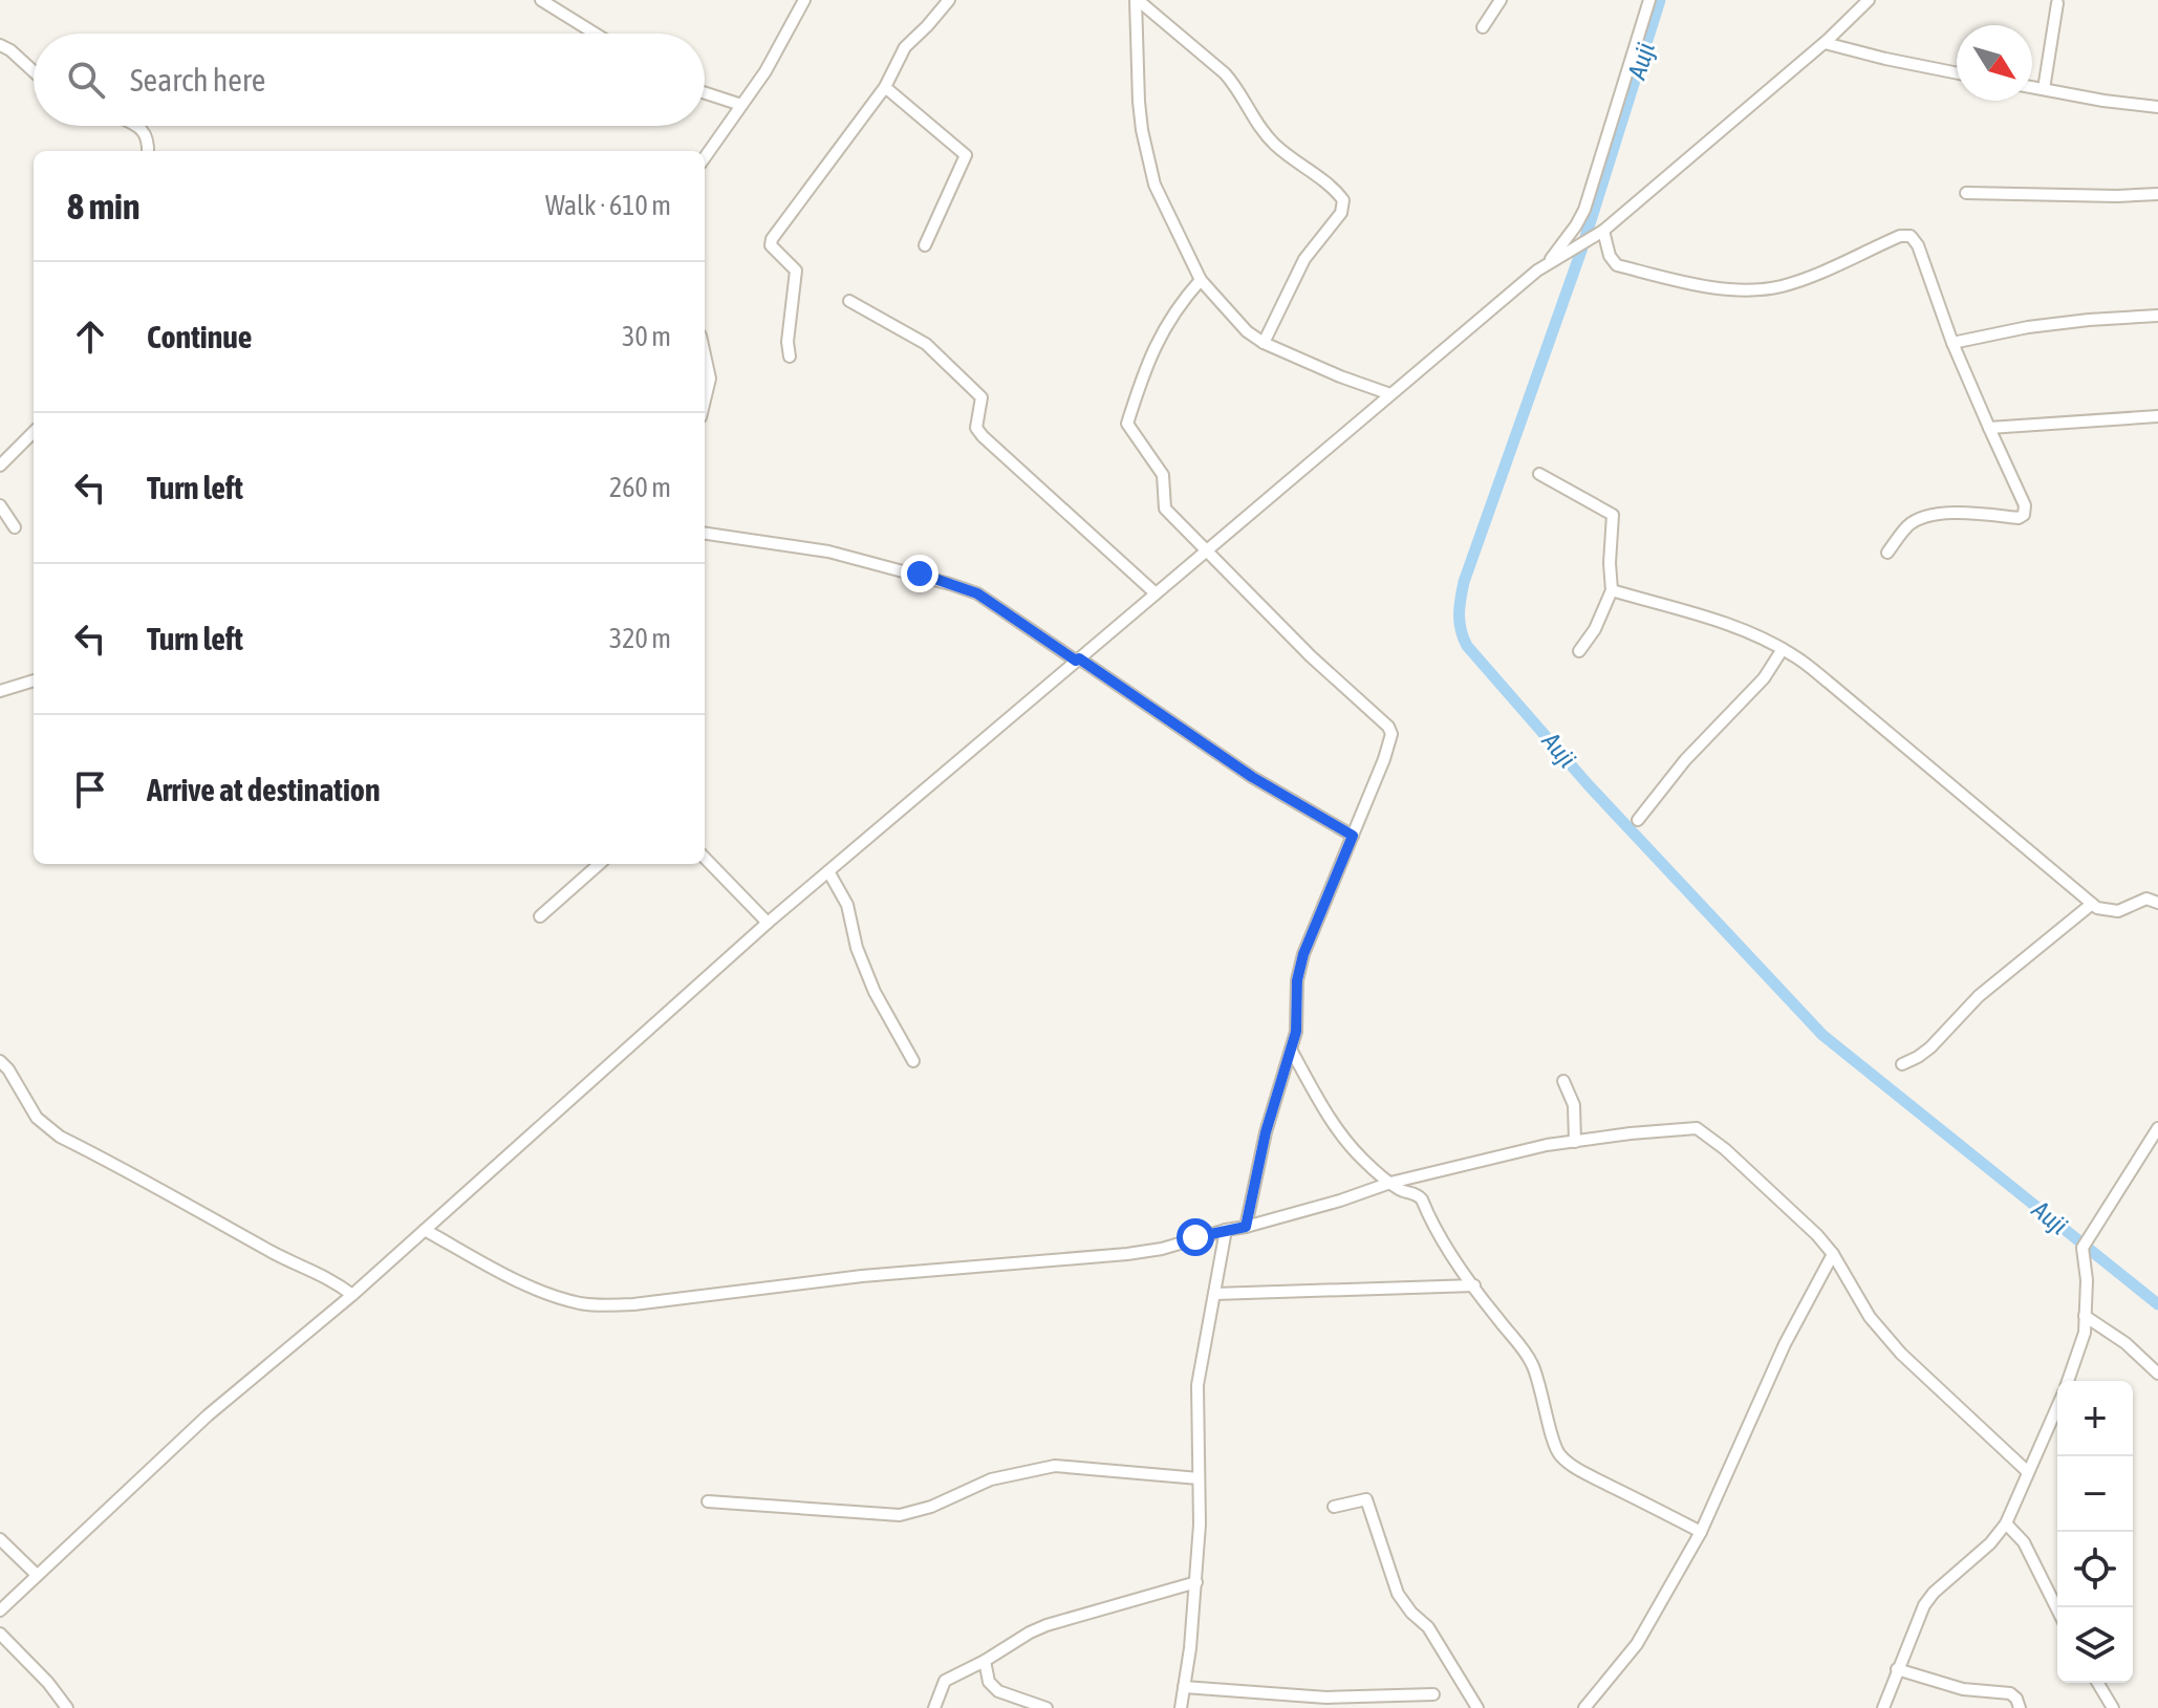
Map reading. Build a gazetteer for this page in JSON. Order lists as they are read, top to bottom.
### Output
{
  "water": ["Auji"],
  "north": "bottom right",
  "page": {
    "search": "Search here",
    "heading": ["8 min", "Walk · 610 m"],
    "list": [
      ["Continue", "30 m"],
      ["Turn left", "260 m"],
      ["Turn left", "320 m"],
      "Arrive at destination"
    ],
    "map_buttons": ["+", "−"]
  }
}
